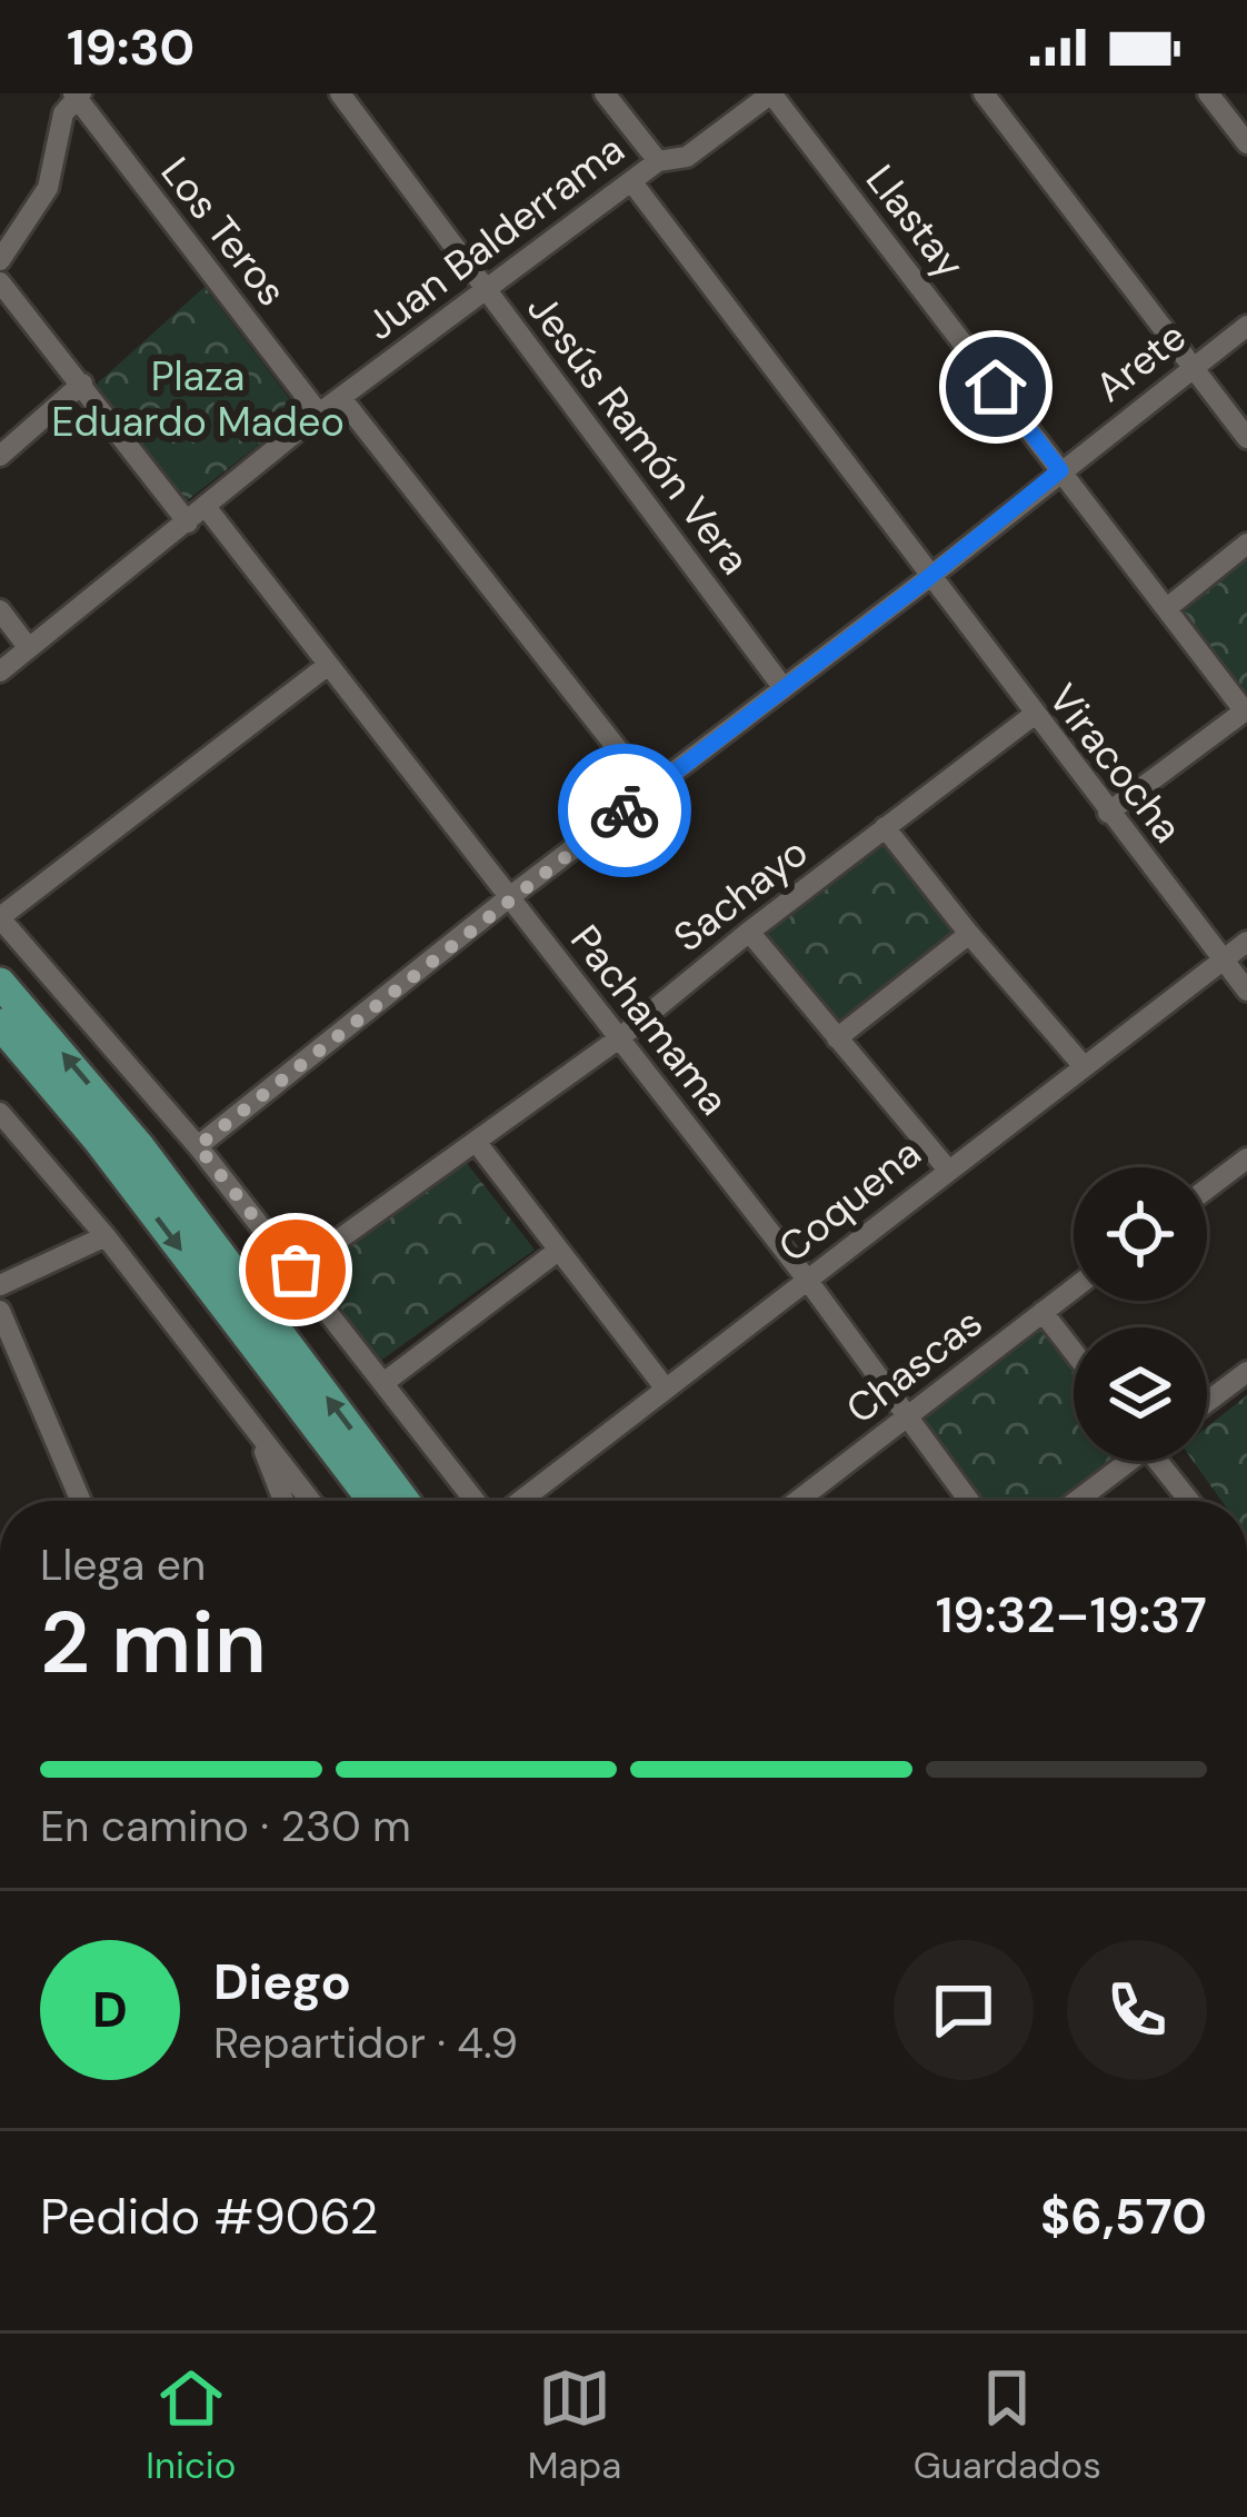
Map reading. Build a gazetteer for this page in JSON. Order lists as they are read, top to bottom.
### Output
{
  "streets": {
    "street": [
      "Llastay",
      "Los Teros",
      "Juan Balderrama",
      "Arete",
      "Jesús Ramón Vera",
      "Viracocha",
      "Sachayo",
      "Pachamama",
      "Coquena",
      "Chascas"
    ]
  },
  "crossings": [
    ["Llastay", "Juan Balderrama"],
    ["Llastay", "Arete"],
    ["Los Teros", "Juan Balderrama"],
    ["Juan Balderrama", "Jesús Ramón Vera"],
    ["Juan Balderrama", "Viracocha"],
    ["Juan Balderrama", "Pachamama"],
    ["Arete", "Jesús Ramón Vera"],
    ["Arete", "Viracocha"],
    ["Arete", "Pachamama"],
    ["Viracocha", "Sachayo"],
    ["Viracocha", "Coquena"],
    ["Sachayo", "Pachamama"],
    ["Pachamama", "Coquena"],
    ["Pachamama", "Chascas"]
  ],
  "parks": ["Plaza Eduardo Madeo"],
  "page": {
    "status": "19:30",
    "heading": ["2 min", "Llega en", "19:32–19:37"],
    "panel": [
      "Diego",
      "Repartidor · 4.9",
      "Pedido #9062",
      "$6,570"
    ],
    "bar": "En camino · 230 m",
    "round": "D",
    "tabs": ["Inicio", "Mapa", "Guardados"]
  }
}
